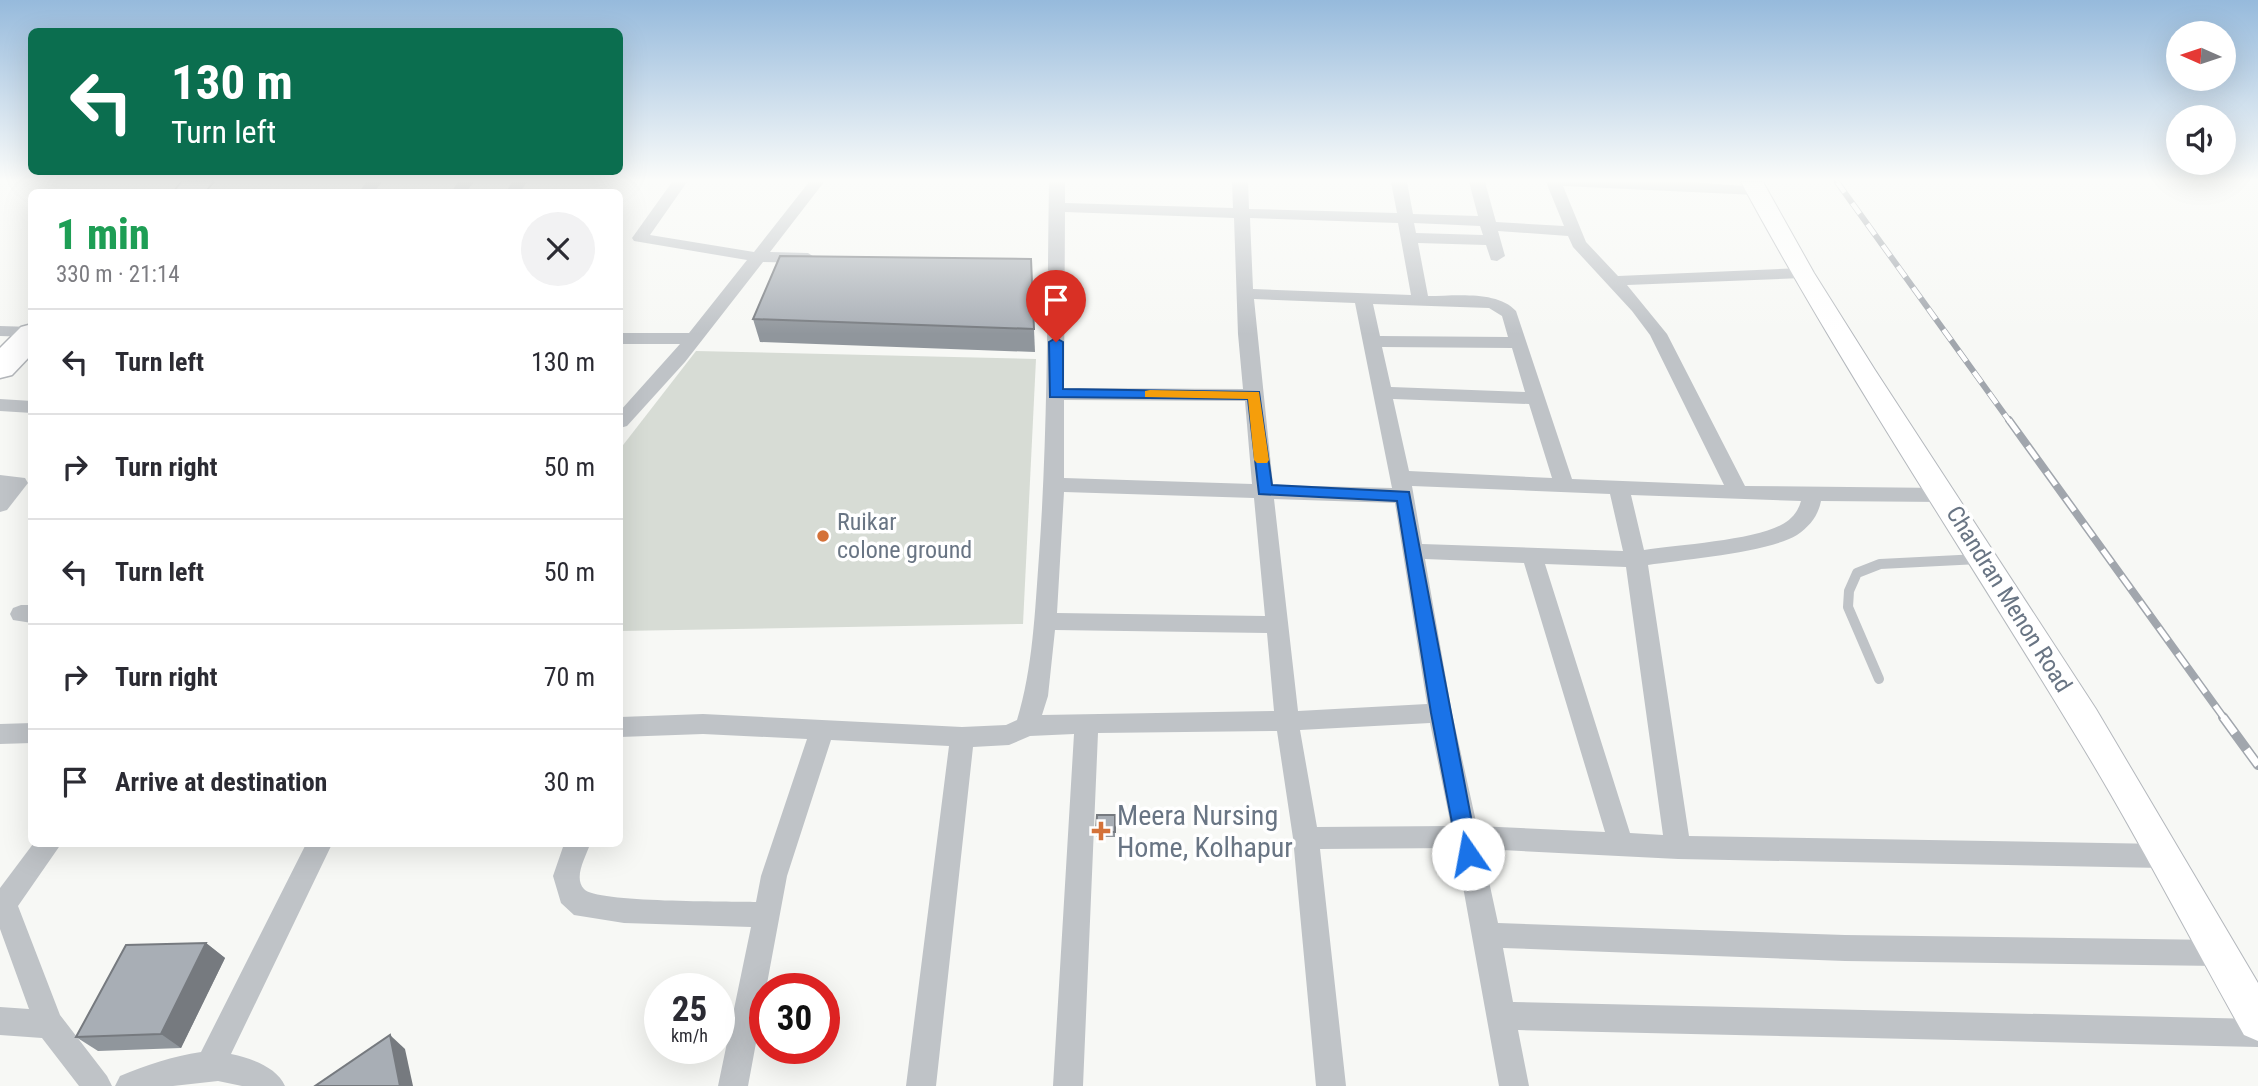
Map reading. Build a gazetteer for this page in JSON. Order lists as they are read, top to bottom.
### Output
{
  "streets": {
    "street": ["Chandran Menon Road"]
  },
  "places": {
    "other": ["Ruikar colone ground"],
    "health": ["Meera Nursing Home, Kolhapur"]
  },
  "north": "left",
  "page": {
    "turn": ["130 m", "Turn left"],
    "heading": ["1 min", "330 m · 21:14"],
    "list": [
      {
        "name": "Turn left",
        "value": "130 m"
      },
      {
        "name": "Turn right",
        "value": "50 m"
      },
      {
        "name": "Turn left",
        "value": "50 m"
      },
      {
        "name": "Turn right",
        "value": "70 m"
      },
      {
        "name": "Arrive at destination",
        "value": "30 m"
      }
    ],
    "speed": "25 km/h",
    "limit": "30"
  }
}
